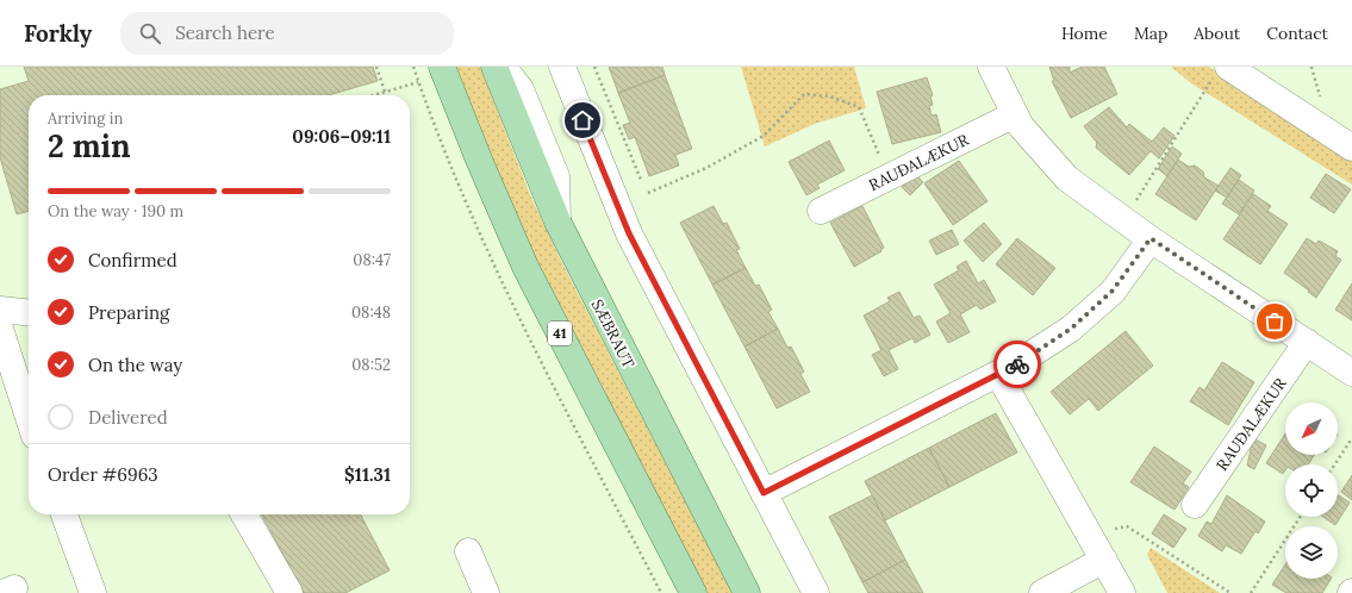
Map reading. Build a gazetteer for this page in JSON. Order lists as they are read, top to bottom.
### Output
{
  "streets": {
    "main road": ["41", "SÆBRAUT"],
    "street": ["RAUÐALÆKUR"]
  },
  "north": "bottom left",
  "page": {
    "header": "Forkly",
    "search": "Search here",
    "nav": [
      "Home",
      "Map",
      "About",
      "Contact"
    ],
    "heading": ["2 min", "Arriving in", "09:06–09:11"],
    "panel": ["Order #6963", "$11.31"],
    "bar": "On the way · 190 m",
    "list": [
      ["Confirmed", "08:47"],
      ["Preparing", "08:48"],
      ["On the way", "08:52"],
      "Delivered"
    ]
  }
}
